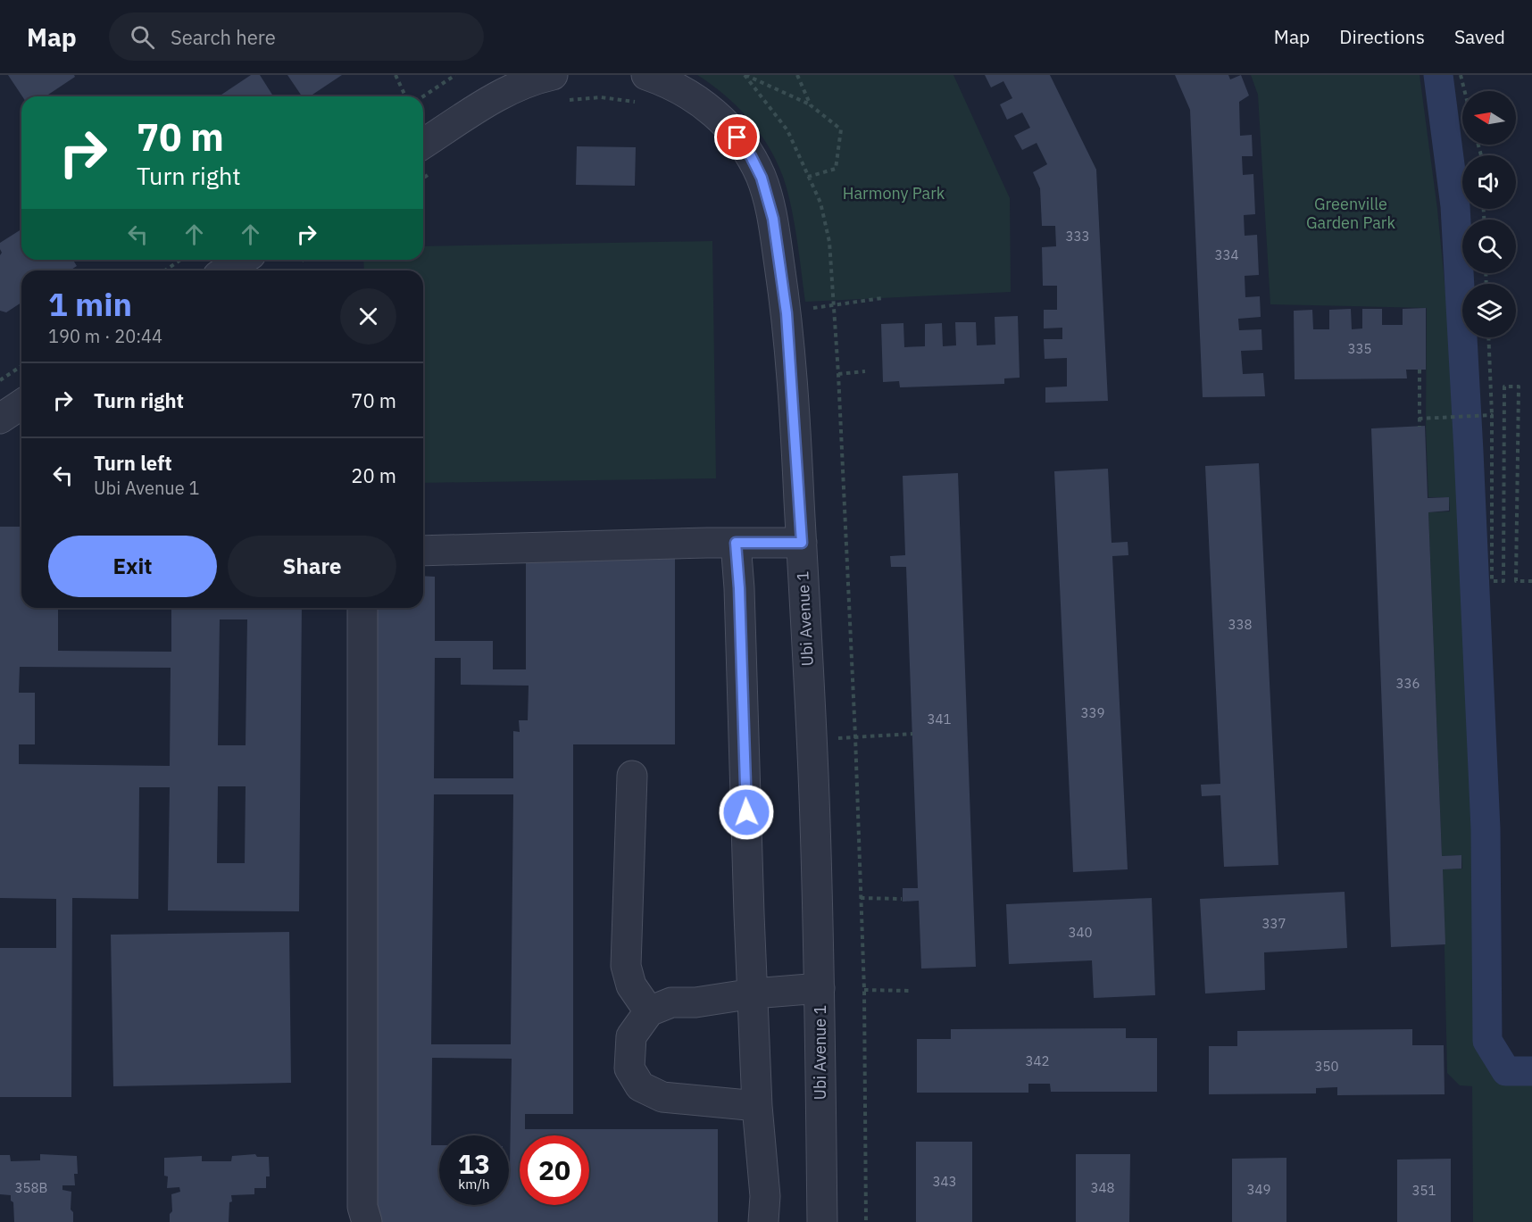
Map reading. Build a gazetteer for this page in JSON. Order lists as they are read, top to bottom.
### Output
{
  "streets": {
    "street": ["Ubi Avenue 1"]
  },
  "parks": ["Harmony Park", "Greenville Garden Park"],
  "house_numbers": [
    "333",
    "334",
    "335",
    "338",
    "336",
    "339",
    "341",
    "337",
    "340",
    "342",
    "350",
    "343",
    "358B",
    "348",
    "349",
    "351"
  ],
  "north": "left",
  "page": {
    "header": "Map",
    "search": "Search here",
    "nav": ["Map", "Directions", "Saved"],
    "turn": ["70 m", "Turn right"],
    "heading": ["1 min", "190 m · 20:44"],
    "list": [
      {
        "name": "Turn right",
        "value": "70 m"
      },
      {
        "name": "Turn left",
        "note": "Ubi Avenue 1",
        "value": "20 m"
      }
    ],
    "buttons": ["Exit", "Share"],
    "speed": "13 km/h",
    "limit": "20"
  }
}
